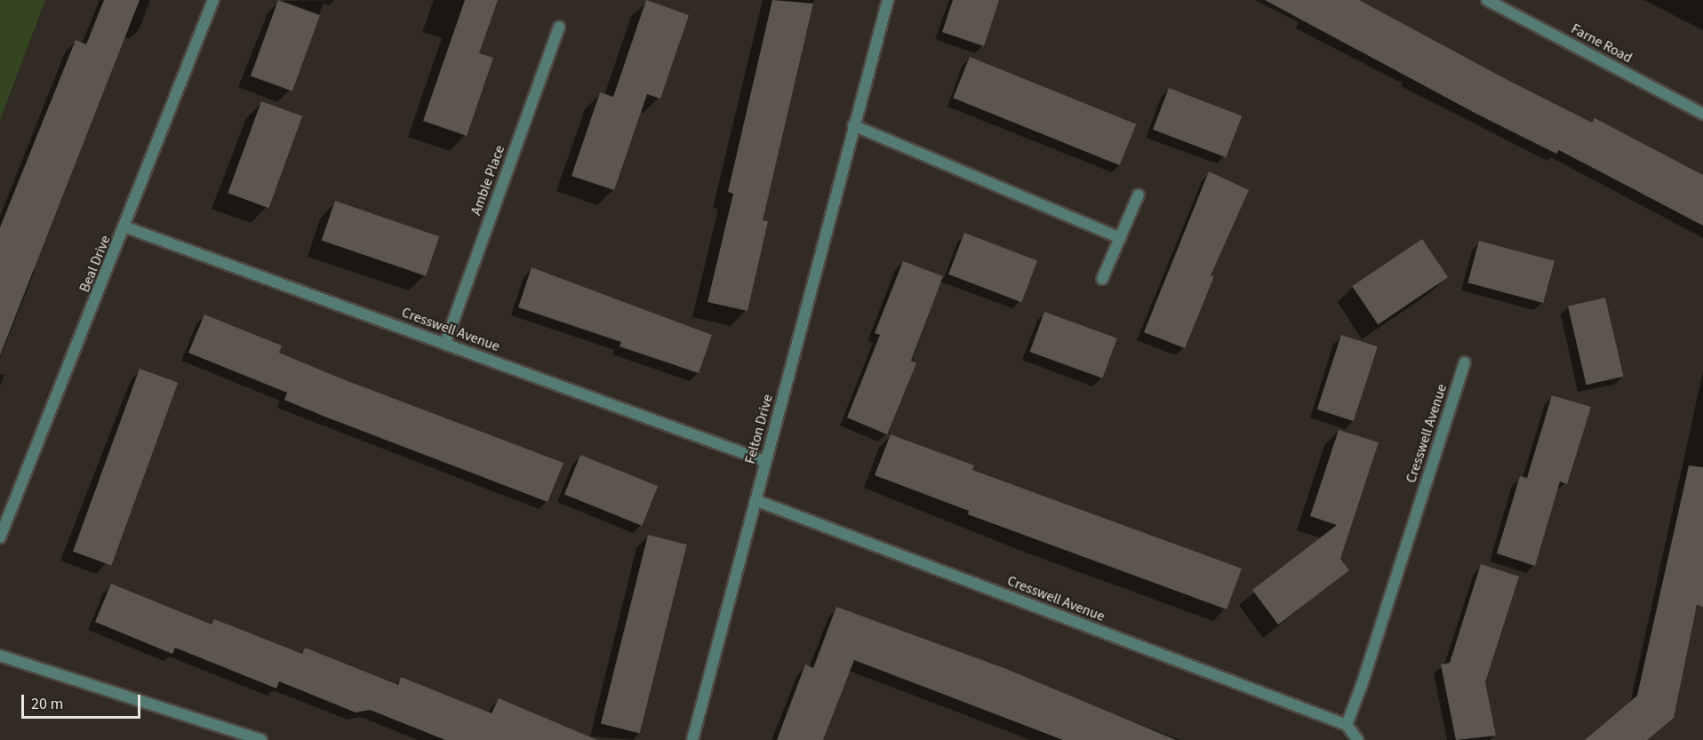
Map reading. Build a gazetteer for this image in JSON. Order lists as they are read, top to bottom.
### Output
{
  "streets": {
    "street": [
      "Farne Road",
      "Amble Place",
      "Beal Drive",
      "Cresswell Avenue",
      "Felton Drive"
    ]
  },
  "crossings": [
    ["Amble Place", "Cresswell Avenue"],
    ["Beal Drive", "Cresswell Avenue"],
    ["Cresswell Avenue", "Felton Drive"]
  ],
  "scale_bar": "20 m"
}
